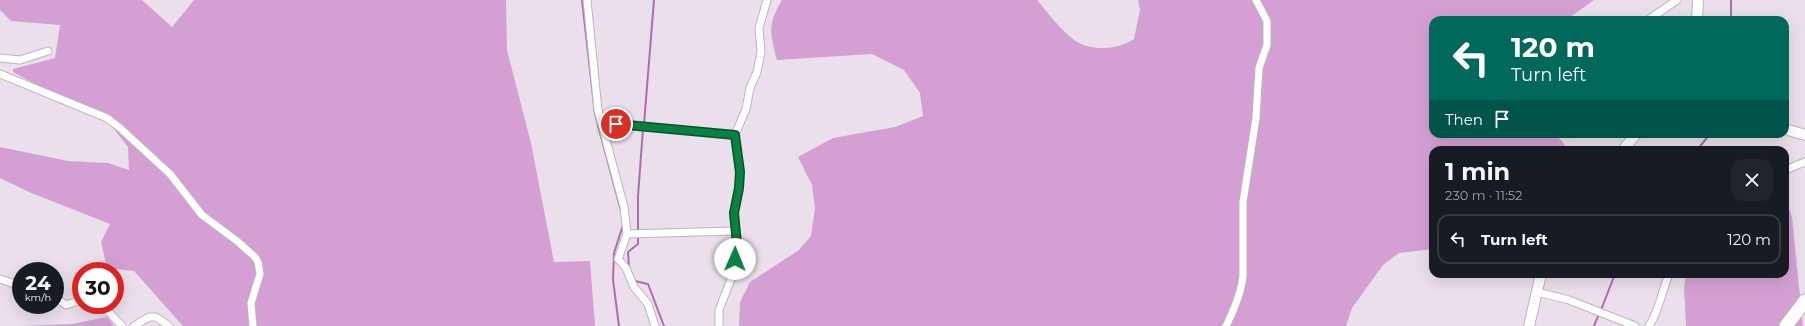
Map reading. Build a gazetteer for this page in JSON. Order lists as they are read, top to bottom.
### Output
{
  "page": {
    "turn": ["120 m", "Turn left"],
    "then": "Then",
    "heading": ["1 min", "230 m · 11:52"],
    "list": [
      {
        "name": "Turn left",
        "value": "120 m"
      }
    ],
    "speed": "24 km/h",
    "limit": "30"
  }
}
